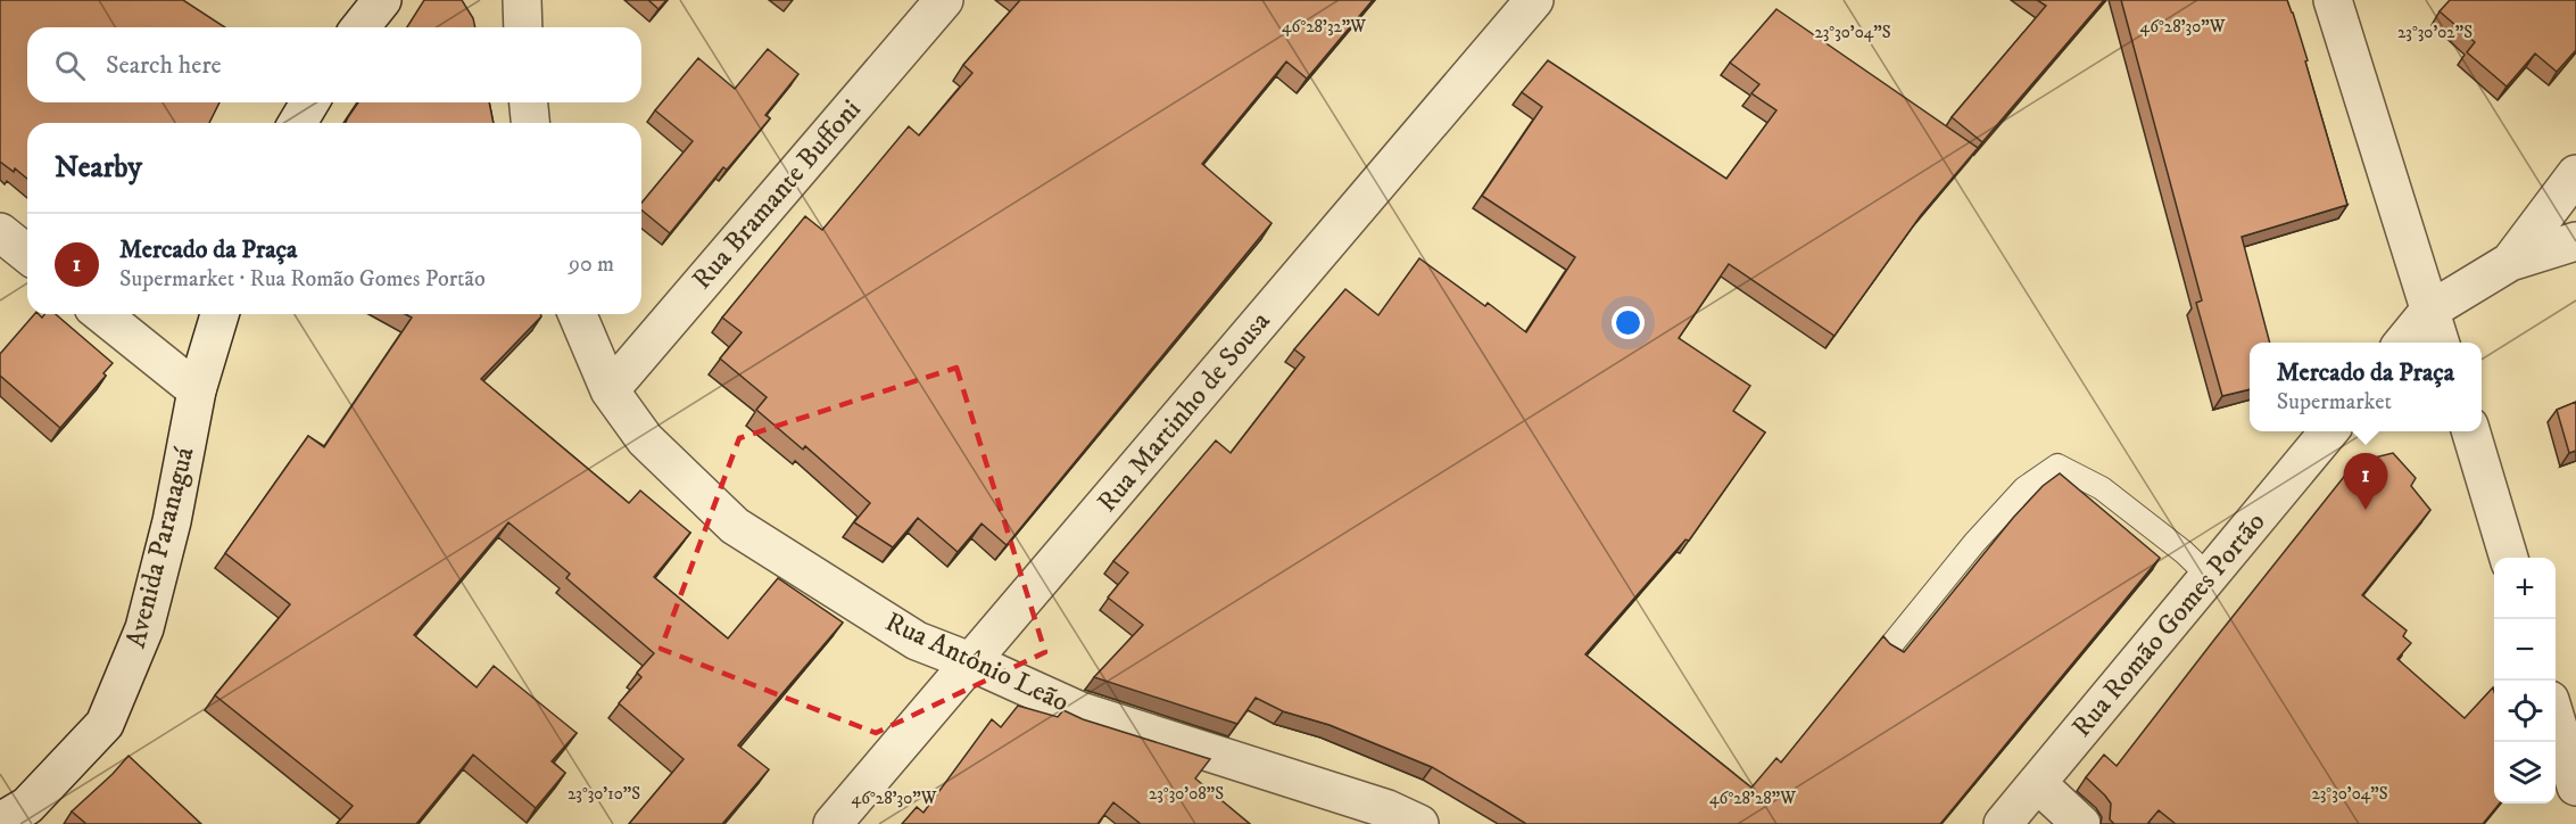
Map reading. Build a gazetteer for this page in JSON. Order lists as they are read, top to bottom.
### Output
{
  "streets": {
    "street": [
      "Rua Bramante Buffoni",
      "Rua Martinho de Sousa",
      "Avenida Paranaguá",
      "Rua Romão Gomes Portão",
      "Rua Antônio Leão"
    ]
  },
  "crossings": [
    ["Rua Bramante Buffoni", "Rua Antônio Leão"],
    ["Rua Martinho de Sousa", "Rua Antônio Leão"]
  ],
  "page": {
    "search": "Search here",
    "heading": "Nearby",
    "list": [
      {
        "mark": "1",
        "name": "Mercado da Praça",
        "note": "Supermarket · Rua Romão Gomes Portão",
        "value": "90 m"
      }
    ],
    "popup": ["Mercado da Praça", "Supermarket"],
    "pins": "1",
    "map_buttons": ["+", "−"]
  },
  "coordinates": [
    "46°28'32\"W",
    "46°28'30\"W",
    "23°30'02\"S",
    "23°30'04\"S",
    "23°30'10\"S",
    "23°30'08\"S",
    "46°28'28\"W"
  ]
}
